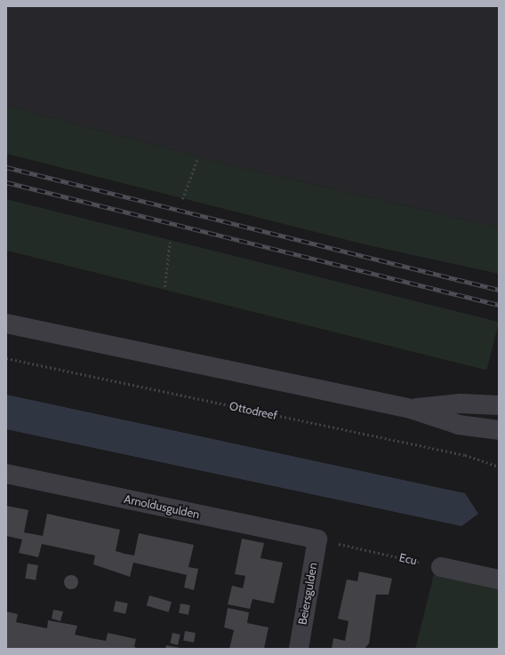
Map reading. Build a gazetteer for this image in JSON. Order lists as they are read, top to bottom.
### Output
{
  "streets": {
    "street": ["Arnoldusgulden", "Beiersgulden"],
    "path": ["Ottodreef", "Ecu"]
  },
  "crossings": [
    ["Arnoldusgulden", "Ecu"],
    ["Arnoldusgulden", "Beiersgulden"],
    ["Ecu", "Beiersgulden"]
  ]
}
